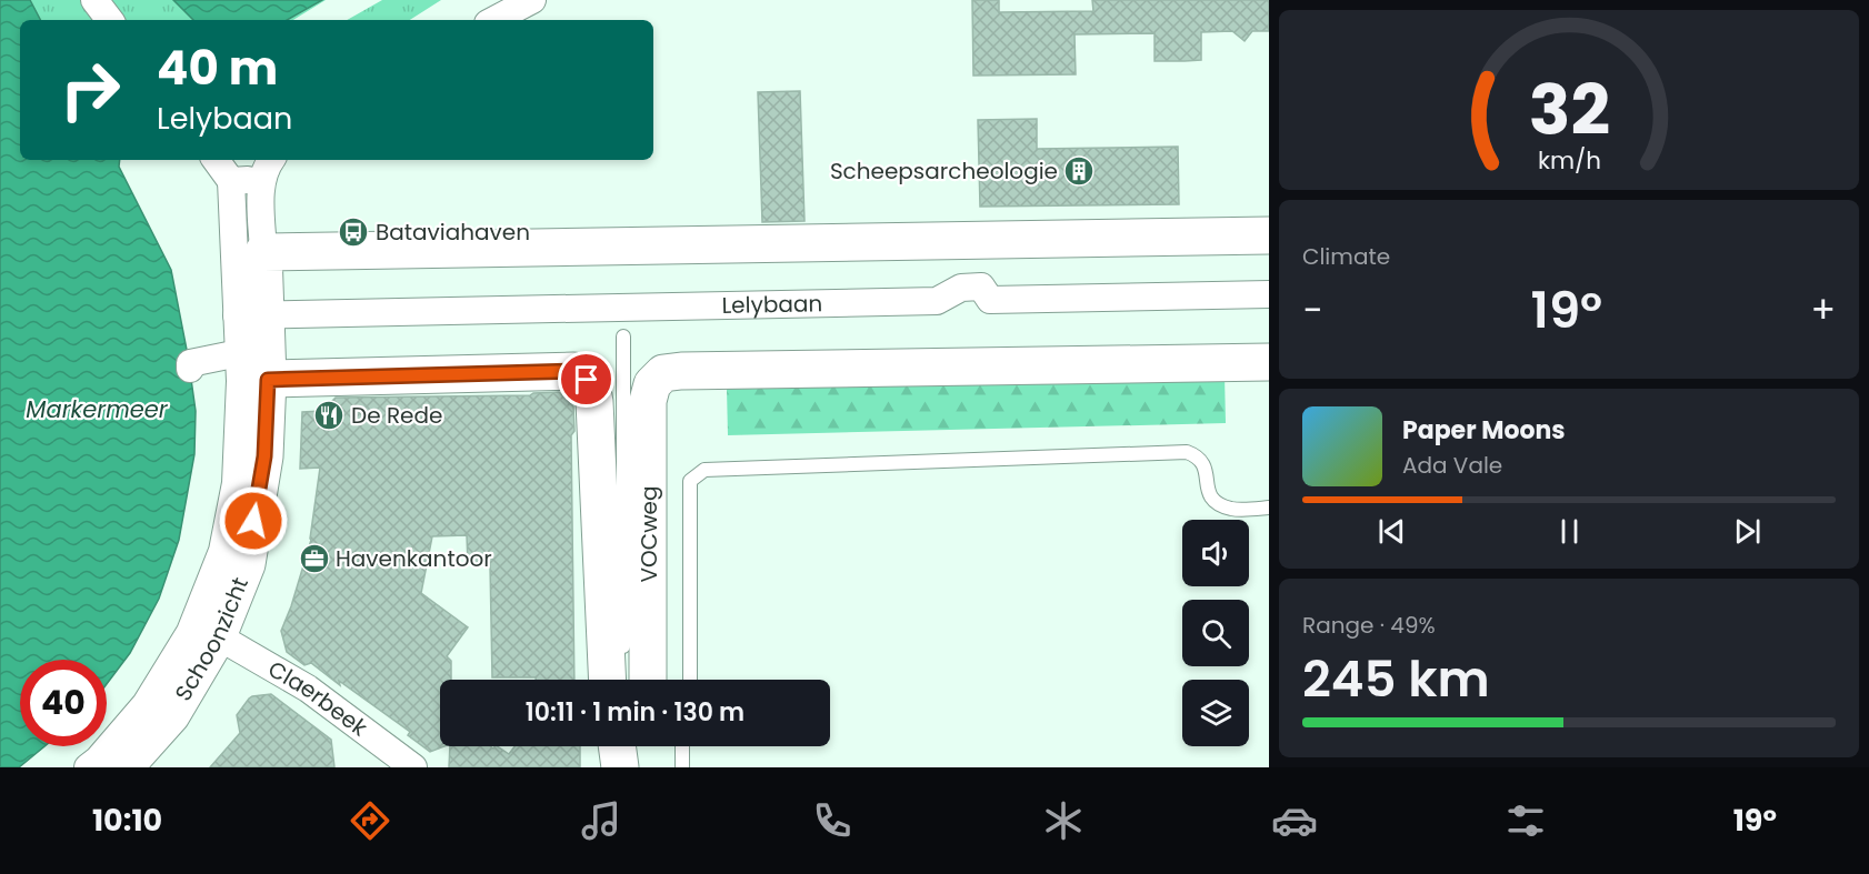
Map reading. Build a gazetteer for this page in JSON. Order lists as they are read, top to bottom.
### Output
{
  "streets": {
    "street": [
      "Lelybaan",
      "VOCweg",
      "Schoonzicht",
      "Claerbeek"
    ]
  },
  "crossings": [
    ["Lelybaan", "Schoonzicht"],
    ["VOCweg", "Schoonzicht"],
    ["Schoonzicht", "Claerbeek"]
  ],
  "water": ["Markermeer"],
  "places": {
    "building": ["Scheepsarcheologie"],
    "bus stop": ["Bataviahaven"],
    "restaurant": ["De Rede"],
    "office": ["Havenkantoor"]
  },
  "page": {
    "turn": ["40 m", "Lelybaan"],
    "tile": [
      "Climate",
      ["Range · 49%", "245 km"]
    ],
    "heat": ["−", "19°", "+"],
    "song": ["Paper Moons", "Ada Vale"],
    "limit": "40",
    "trip": "10:11 · 1 min · 130 m",
    "tabs": ["10:10", "19°"],
    "gauge": ["32", "km/h"]
  }
}
